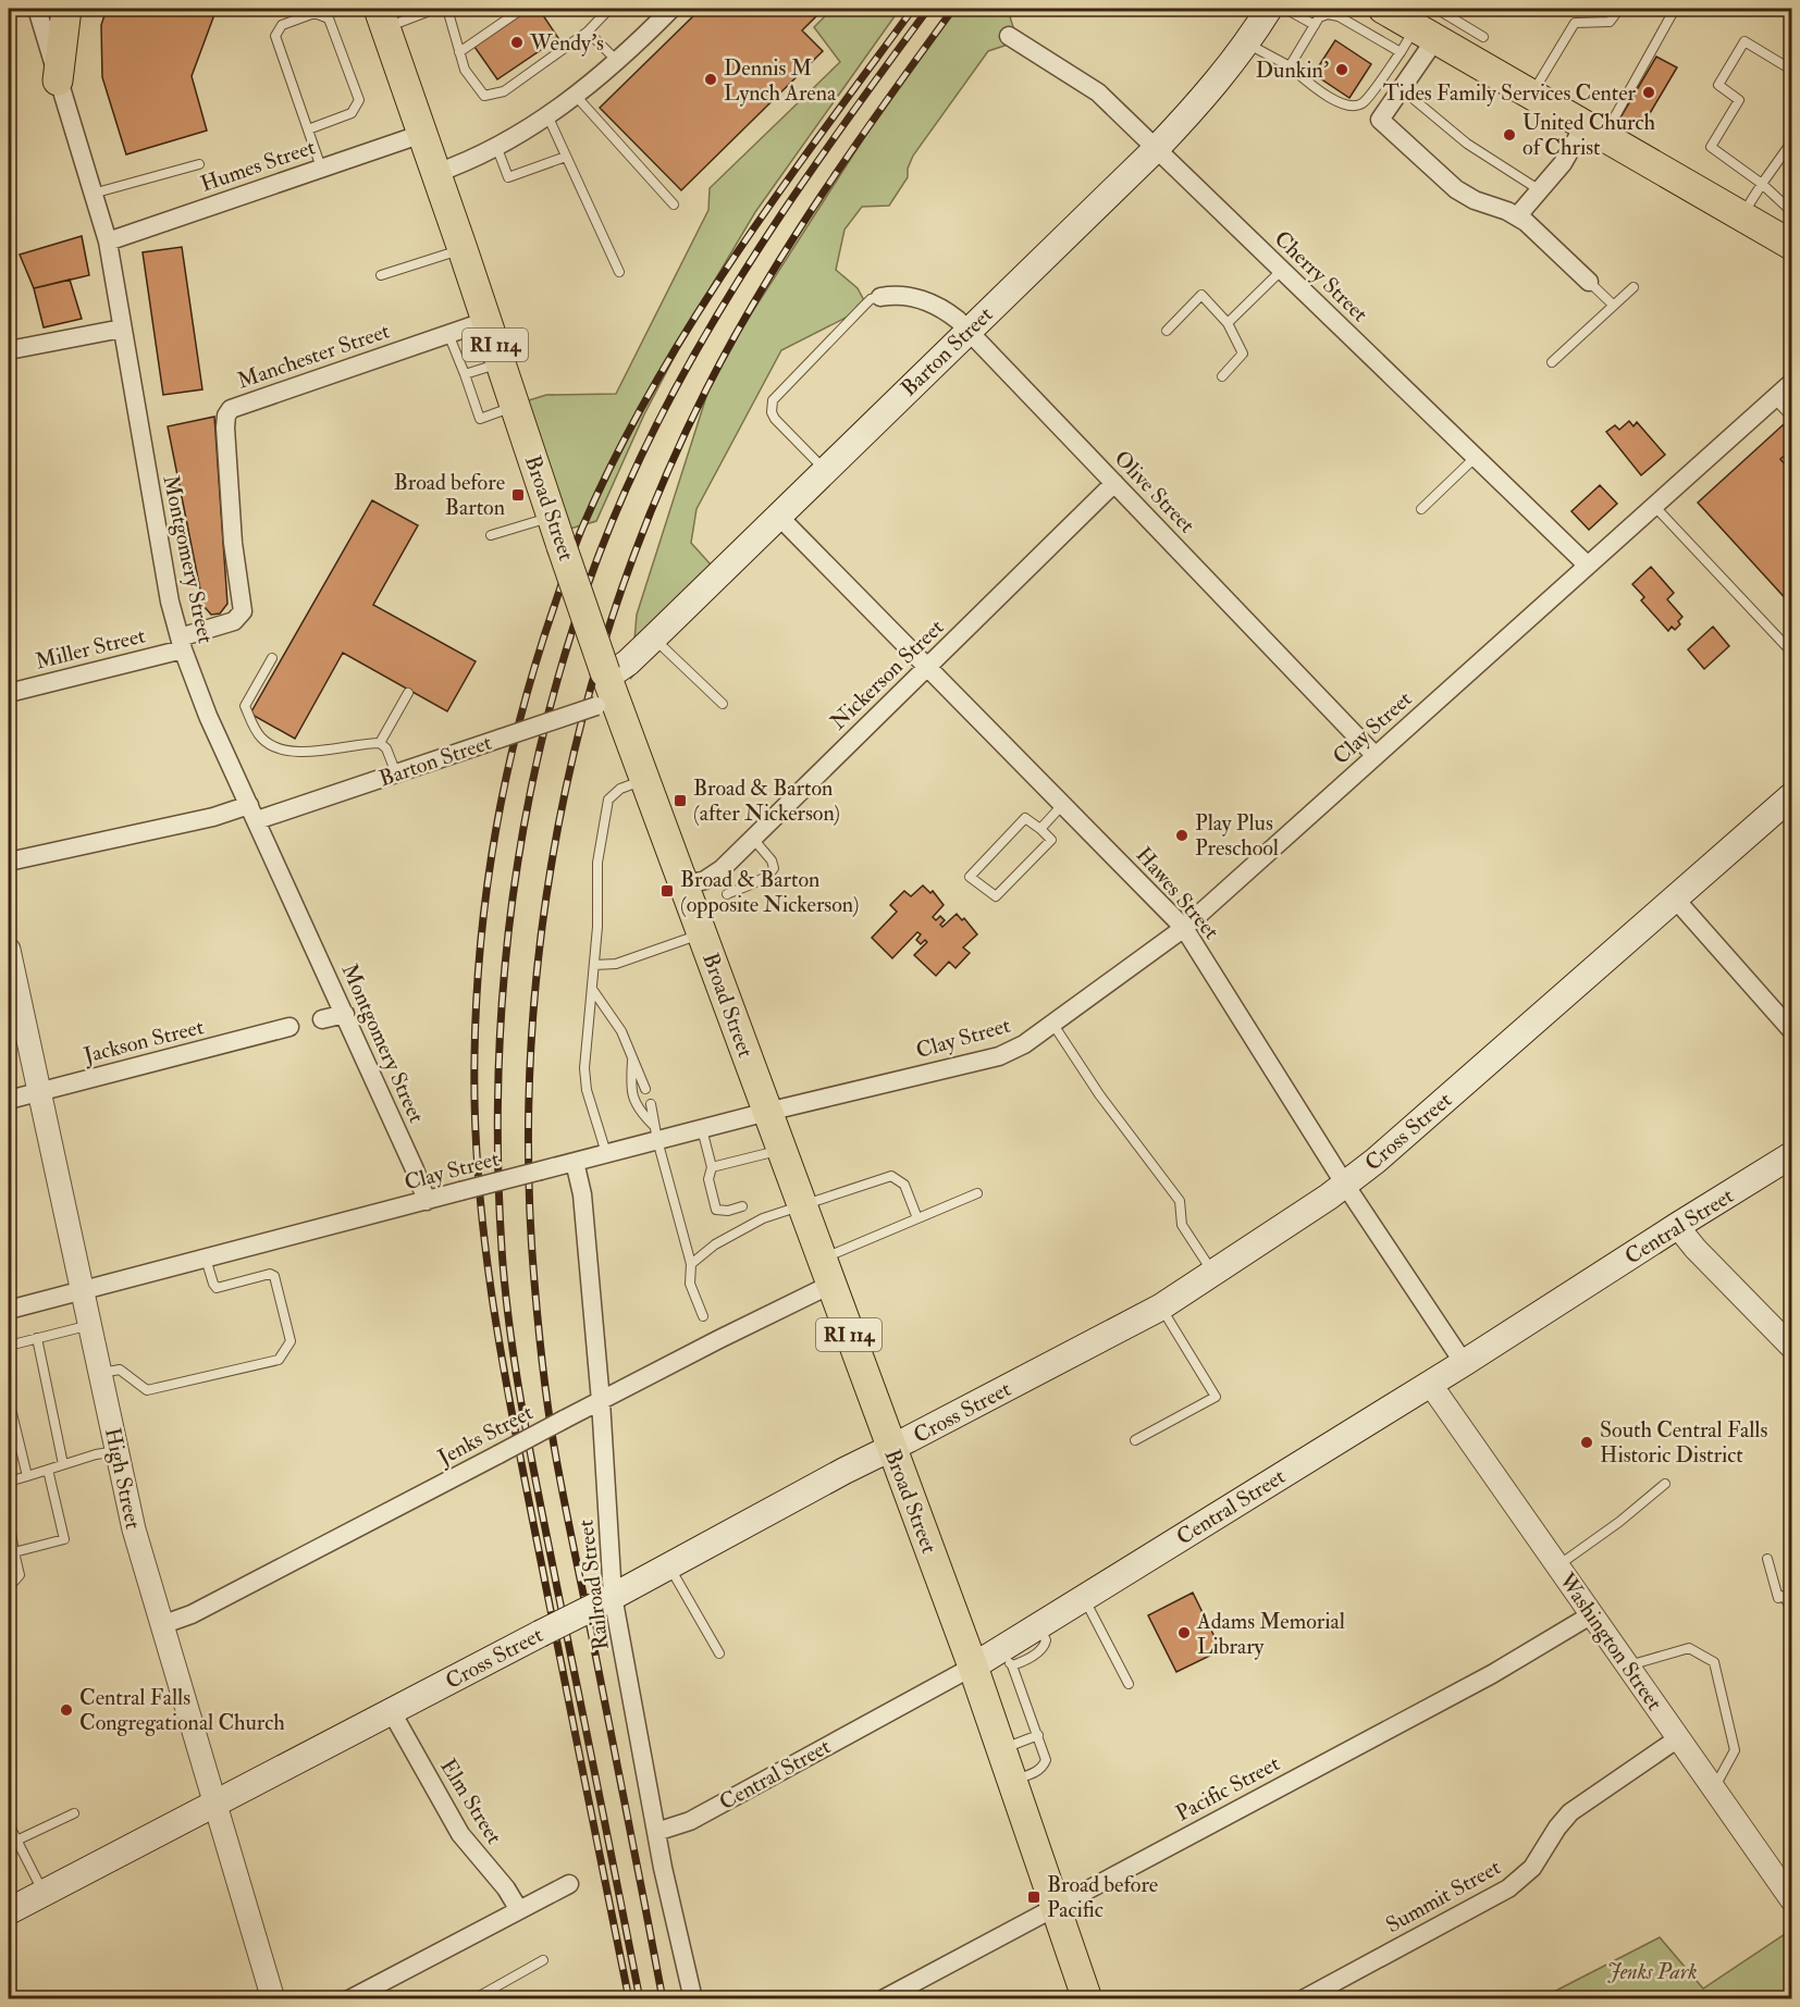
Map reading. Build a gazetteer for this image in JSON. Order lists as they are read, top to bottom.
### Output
{
  "streets": {
    "main road": [
      "RI 114",
      "Barton Street",
      "Broad Street",
      "Cross Street",
      "Central Street"
    ],
    "street": [
      "Humes Street",
      "Cherry Street",
      "Manchester Street",
      "Olive Street",
      "Montgomery Street",
      "Miller Street",
      "Nickerson Street",
      "Clay Street",
      "Hawes Street",
      "Jackson Street",
      "Jenks Street",
      "High Street",
      "Railroad Street",
      "Washington Street",
      "Pacific Street",
      "Elm Street",
      "Summit Street"
    ]
  },
  "crossings": [
    ["Humes Street", "Broad Street"],
    ["Humes Street", "Montgomery Street"],
    ["Cherry Street", "Barton Street"],
    ["Cherry Street", "Clay Street"],
    ["Barton Street", "Olive Street"],
    ["Barton Street", "Broad Street"],
    ["Barton Street", "Montgomery Street"],
    ["Barton Street", "Hawes Street"],
    ["Manchester Street", "Broad Street"],
    ["Manchester Street", "Montgomery Street"],
    ["Manchester Street", "Miller Street"],
    ["Olive Street", "Nickerson Street"],
    ["Olive Street", "Clay Street"],
    ["Broad Street", "Nickerson Street"],
    ["Broad Street", "Clay Street"],
    ["Broad Street", "Cross Street"],
    ["Broad Street", "Central Street"],
    ["Broad Street", "Jenks Street"],
    ["Broad Street", "Pacific Street"],
    ["Montgomery Street", "Miller Street"],
    ["Montgomery Street", "Clay Street"],
    ["Nickerson Street", "Hawes Street"],
    ["Clay Street", "Hawes Street"],
    ["Clay Street", "High Street"],
    ["Clay Street", "Railroad Street"],
    ["Hawes Street", "Cross Street"],
    ["Hawes Street", "Central Street"],
    ["Jackson Street", "High Street"],
    ["Cross Street", "High Street"],
    ["Cross Street", "Railroad Street"],
    ["Cross Street", "Elm Street"],
    ["Central Street", "Railroad Street"],
    ["Central Street", "Washington Street"],
    ["Jenks Street", "High Street"],
    ["Jenks Street", "Railroad Street"],
    ["Washington Street", "Pacific Street"],
    ["Washington Street", "Summit Street"]
  ],
  "parks": ["Jenks Park"],
  "places": {
    "other": [
      "Wendy's",
      "Dunkin'",
      "Dennis M Lynch Arena",
      "Tides Family Services Center",
      "United Church of Christ",
      "Play Plus Preschool",
      "South Central Falls Historic District",
      "Adams Memorial Library",
      "Central Falls Congregational Church"
    ],
    "transit": [
      "Broad before Barton",
      "Broad & Barton (after Nickerson)",
      "Broad & Barton (opposite Nickerson)",
      "Broad before Pacific"
    ]
  }
}
